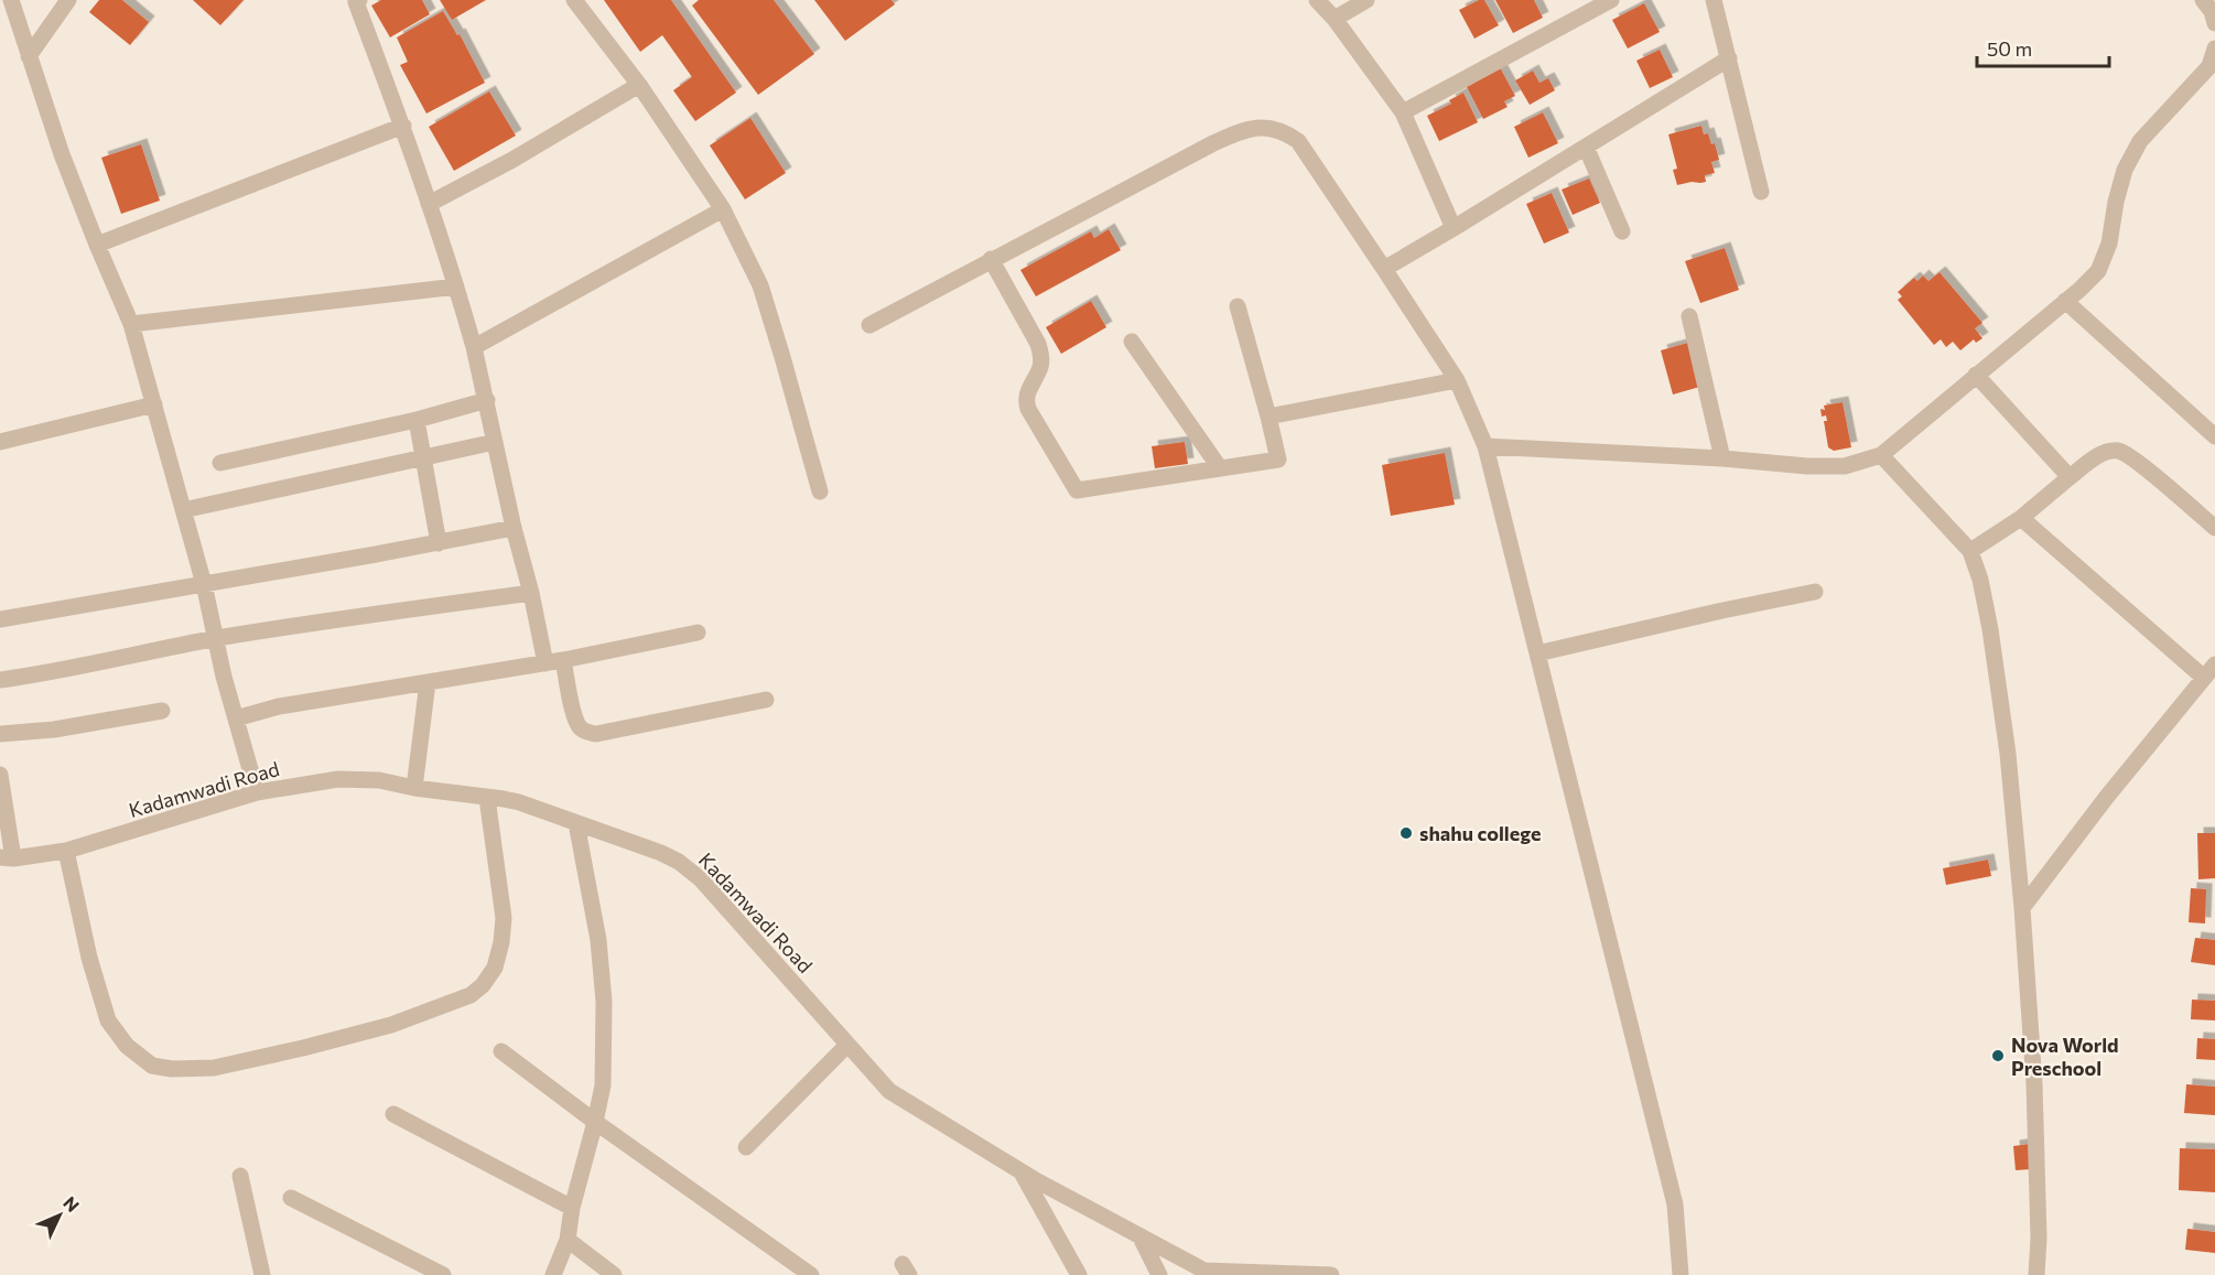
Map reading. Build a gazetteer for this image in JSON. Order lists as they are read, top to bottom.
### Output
{
  "streets": {
    "street": ["Kadamwadi Road"]
  },
  "places": ["shahu college", "Nova World Preschool"],
  "scale_bar": "50 m",
  "north": "top right"
}
